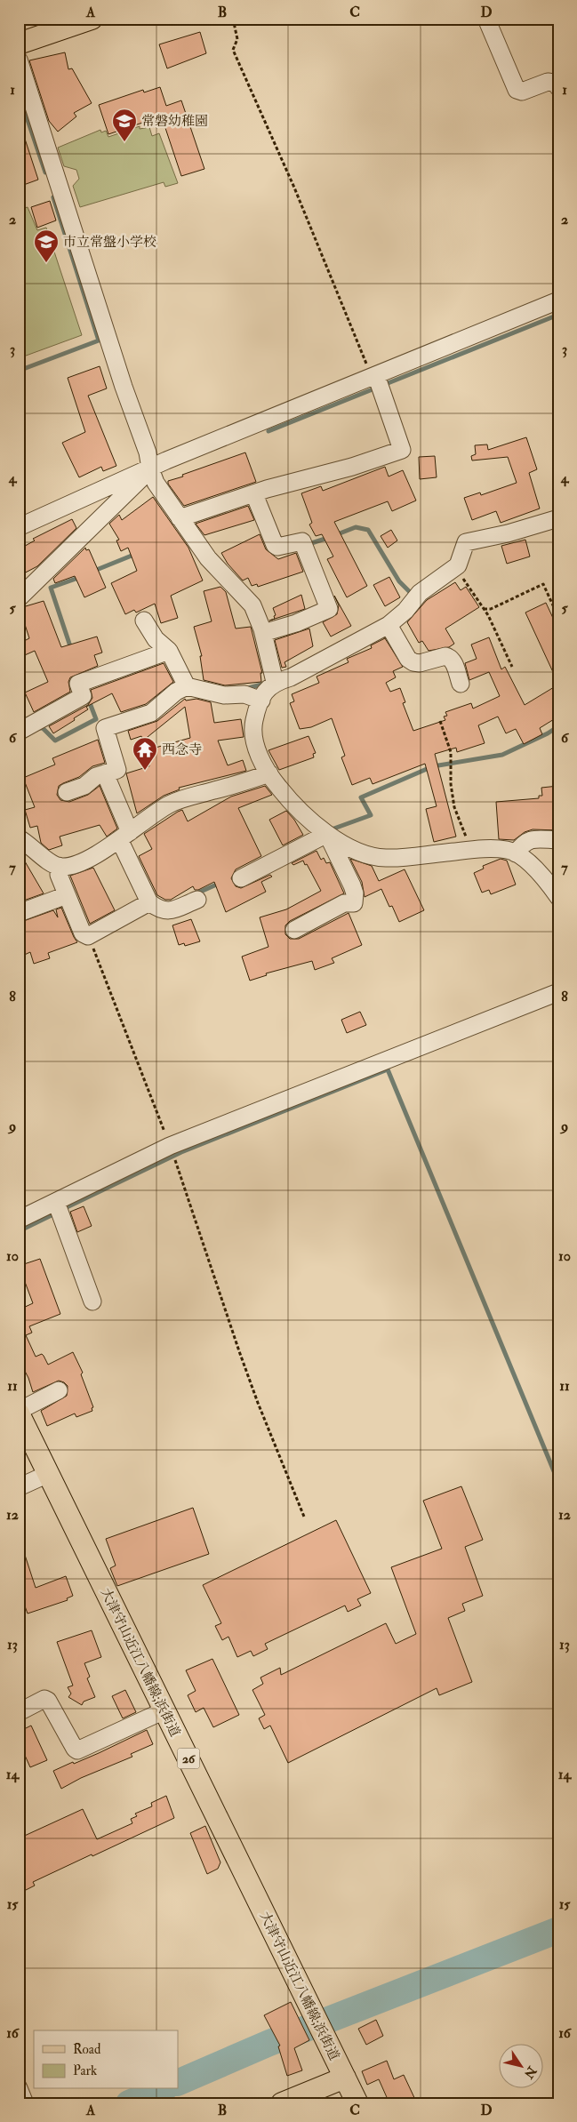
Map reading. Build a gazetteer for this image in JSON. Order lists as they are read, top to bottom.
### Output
{
  "streets": {
    "main road": ["大津守山近江八幡線;浜街道", "26"]
  },
  "places": {
    "school or university": ["常磐幼稚園", "市立常盤小学校"],
    "temple": ["西念寺"]
  },
  "legend": ["Road", "Park"],
  "north": "bottom right",
  "grid": {
    "columns": [
      "A",
      "B",
      "C",
      "D"
    ],
    "rows": [
      "1",
      "2",
      "3",
      "4",
      "5",
      "6",
      "7",
      "8",
      "9",
      "10",
      "11",
      "12",
      "13",
      "14",
      "15",
      "16"
    ]
  }
}
